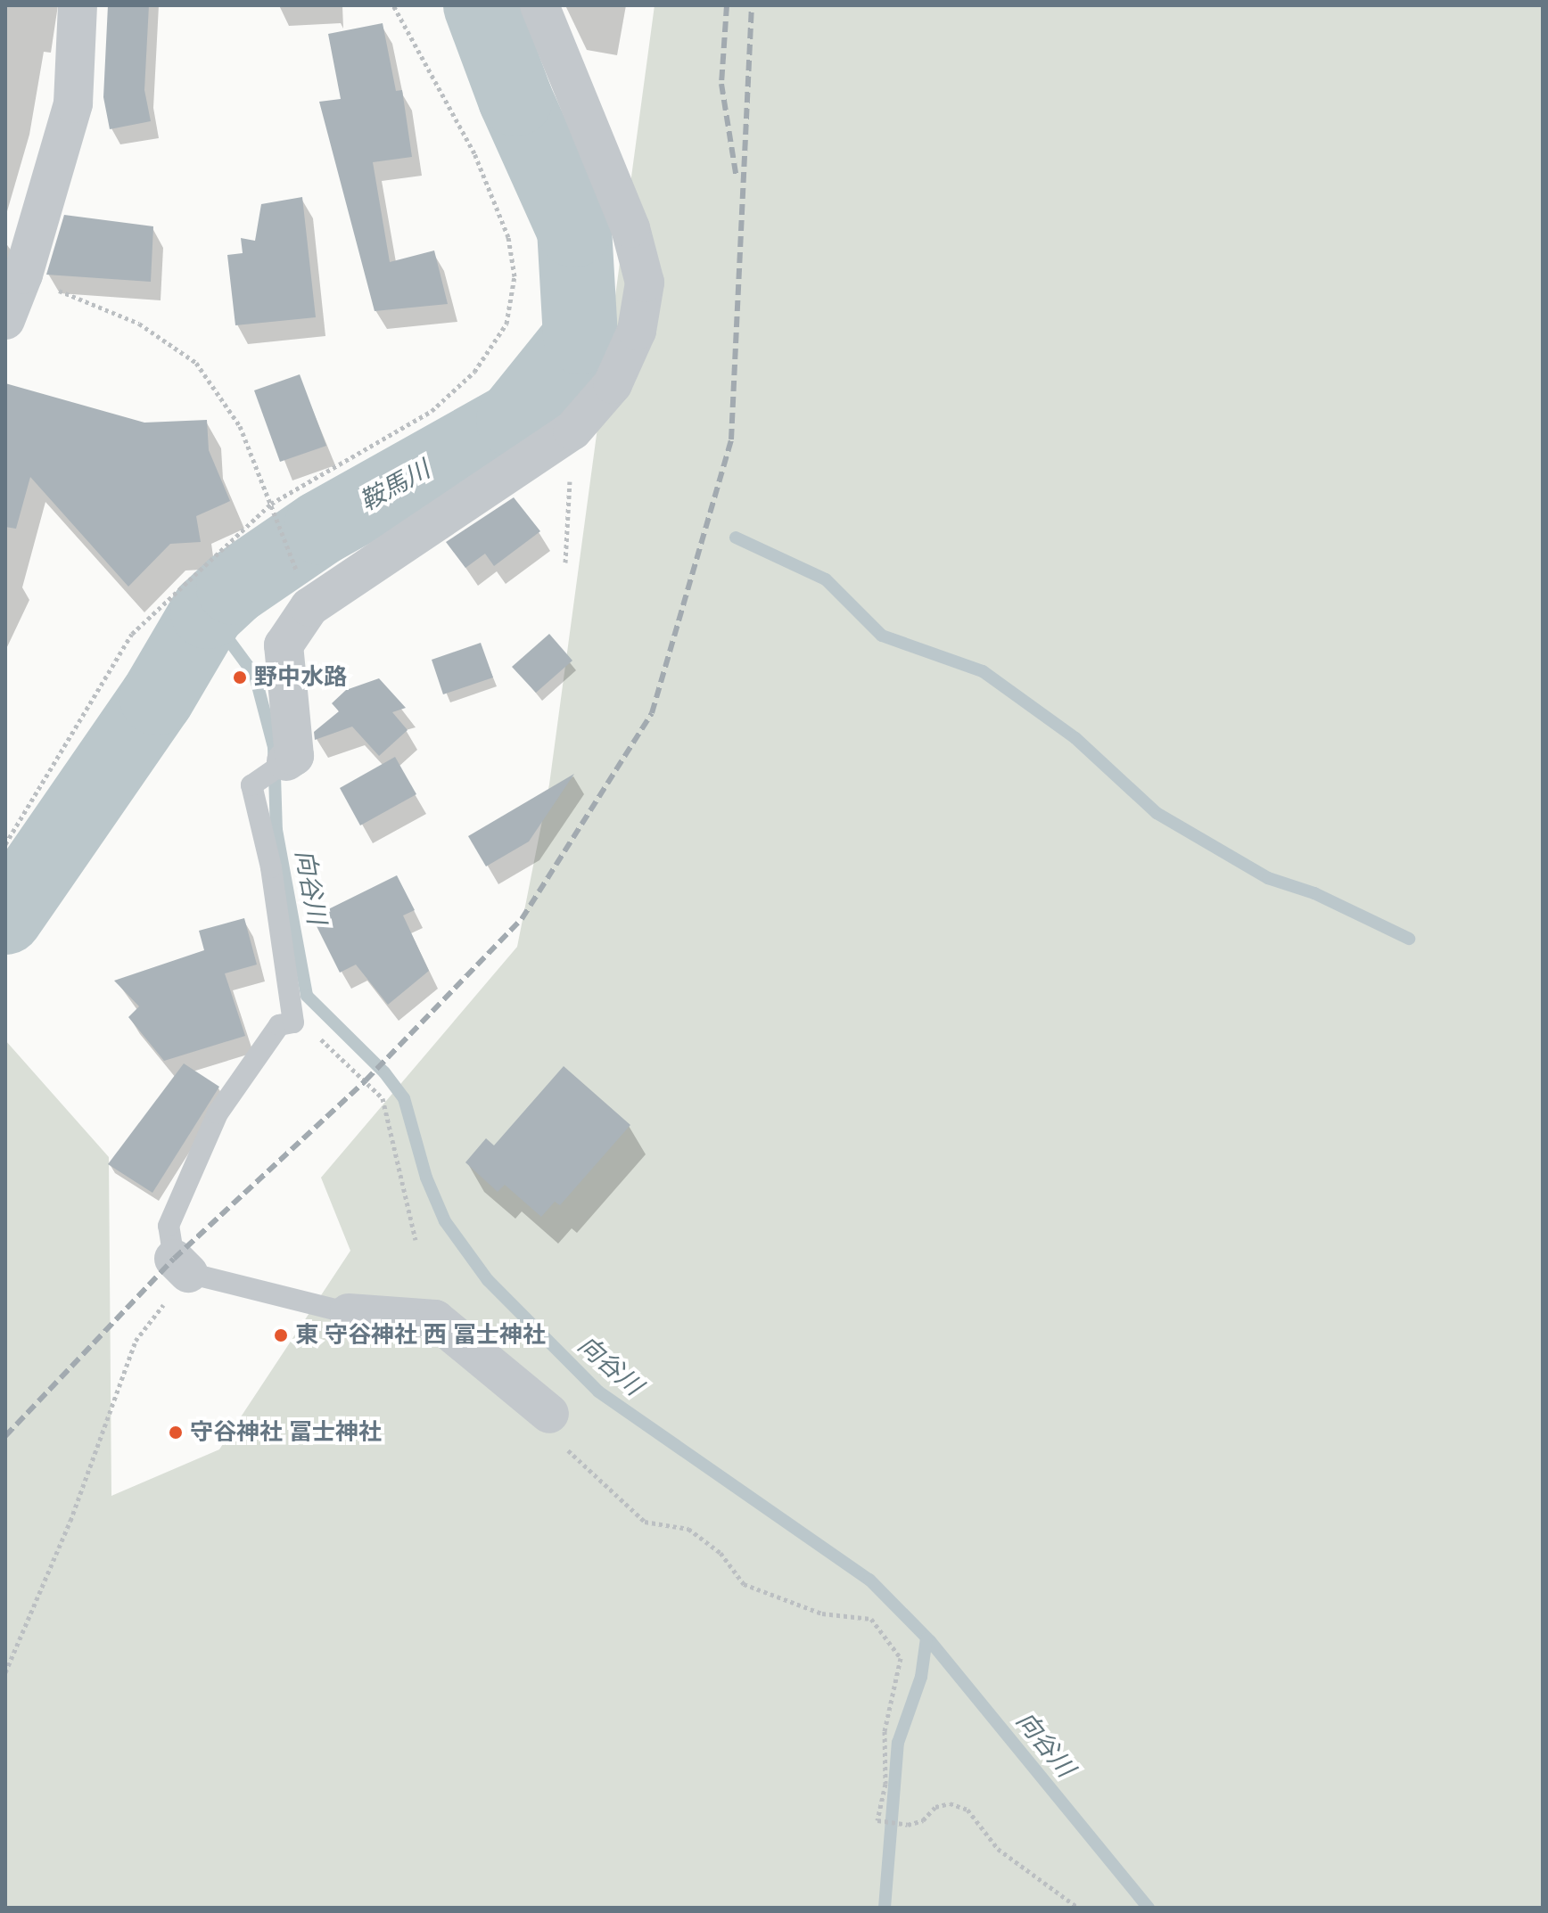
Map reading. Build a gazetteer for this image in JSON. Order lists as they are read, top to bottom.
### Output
{
  "water": ["鞍馬川", "向谷川"],
  "places": ["野中水路", "東 守谷神社 西 冨士神社", "守谷神社 冨士神社"]
}
